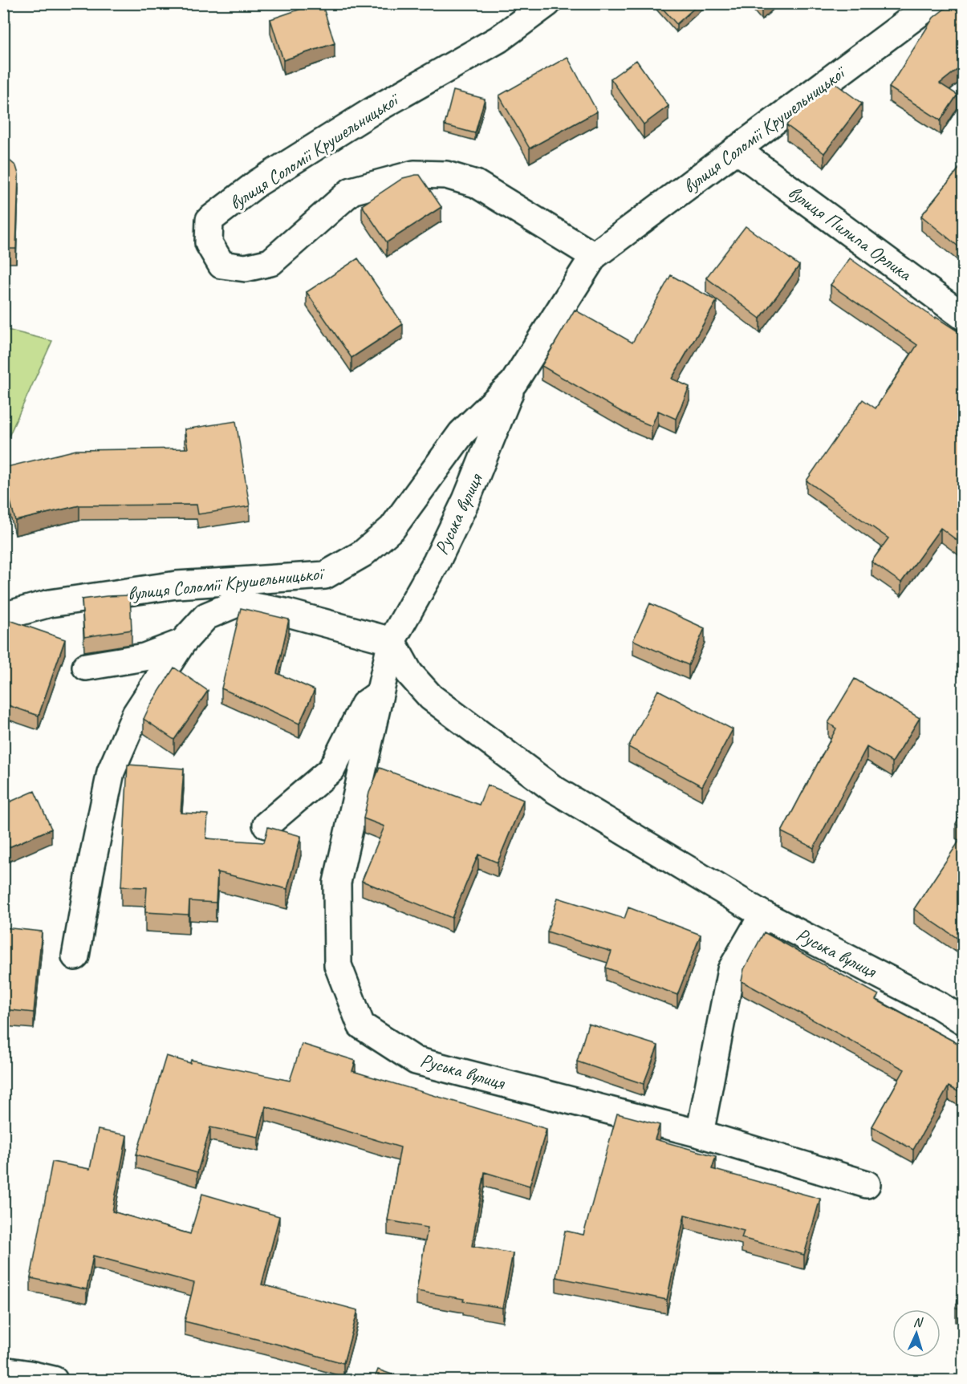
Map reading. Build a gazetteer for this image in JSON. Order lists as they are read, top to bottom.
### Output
{
  "streets": {
    "street": ["вулиця Соломії Крушельницької", "вулиця Пилипа Орлика", "Руська вулиця"]
  },
  "crossings": [
    ["вулиця Соломії Крушельницької", "вулиця Пилипа Орлика"],
    ["вулиця Соломії Крушельницької", "Руська вулиця"]
  ],
  "north": "top"
}
